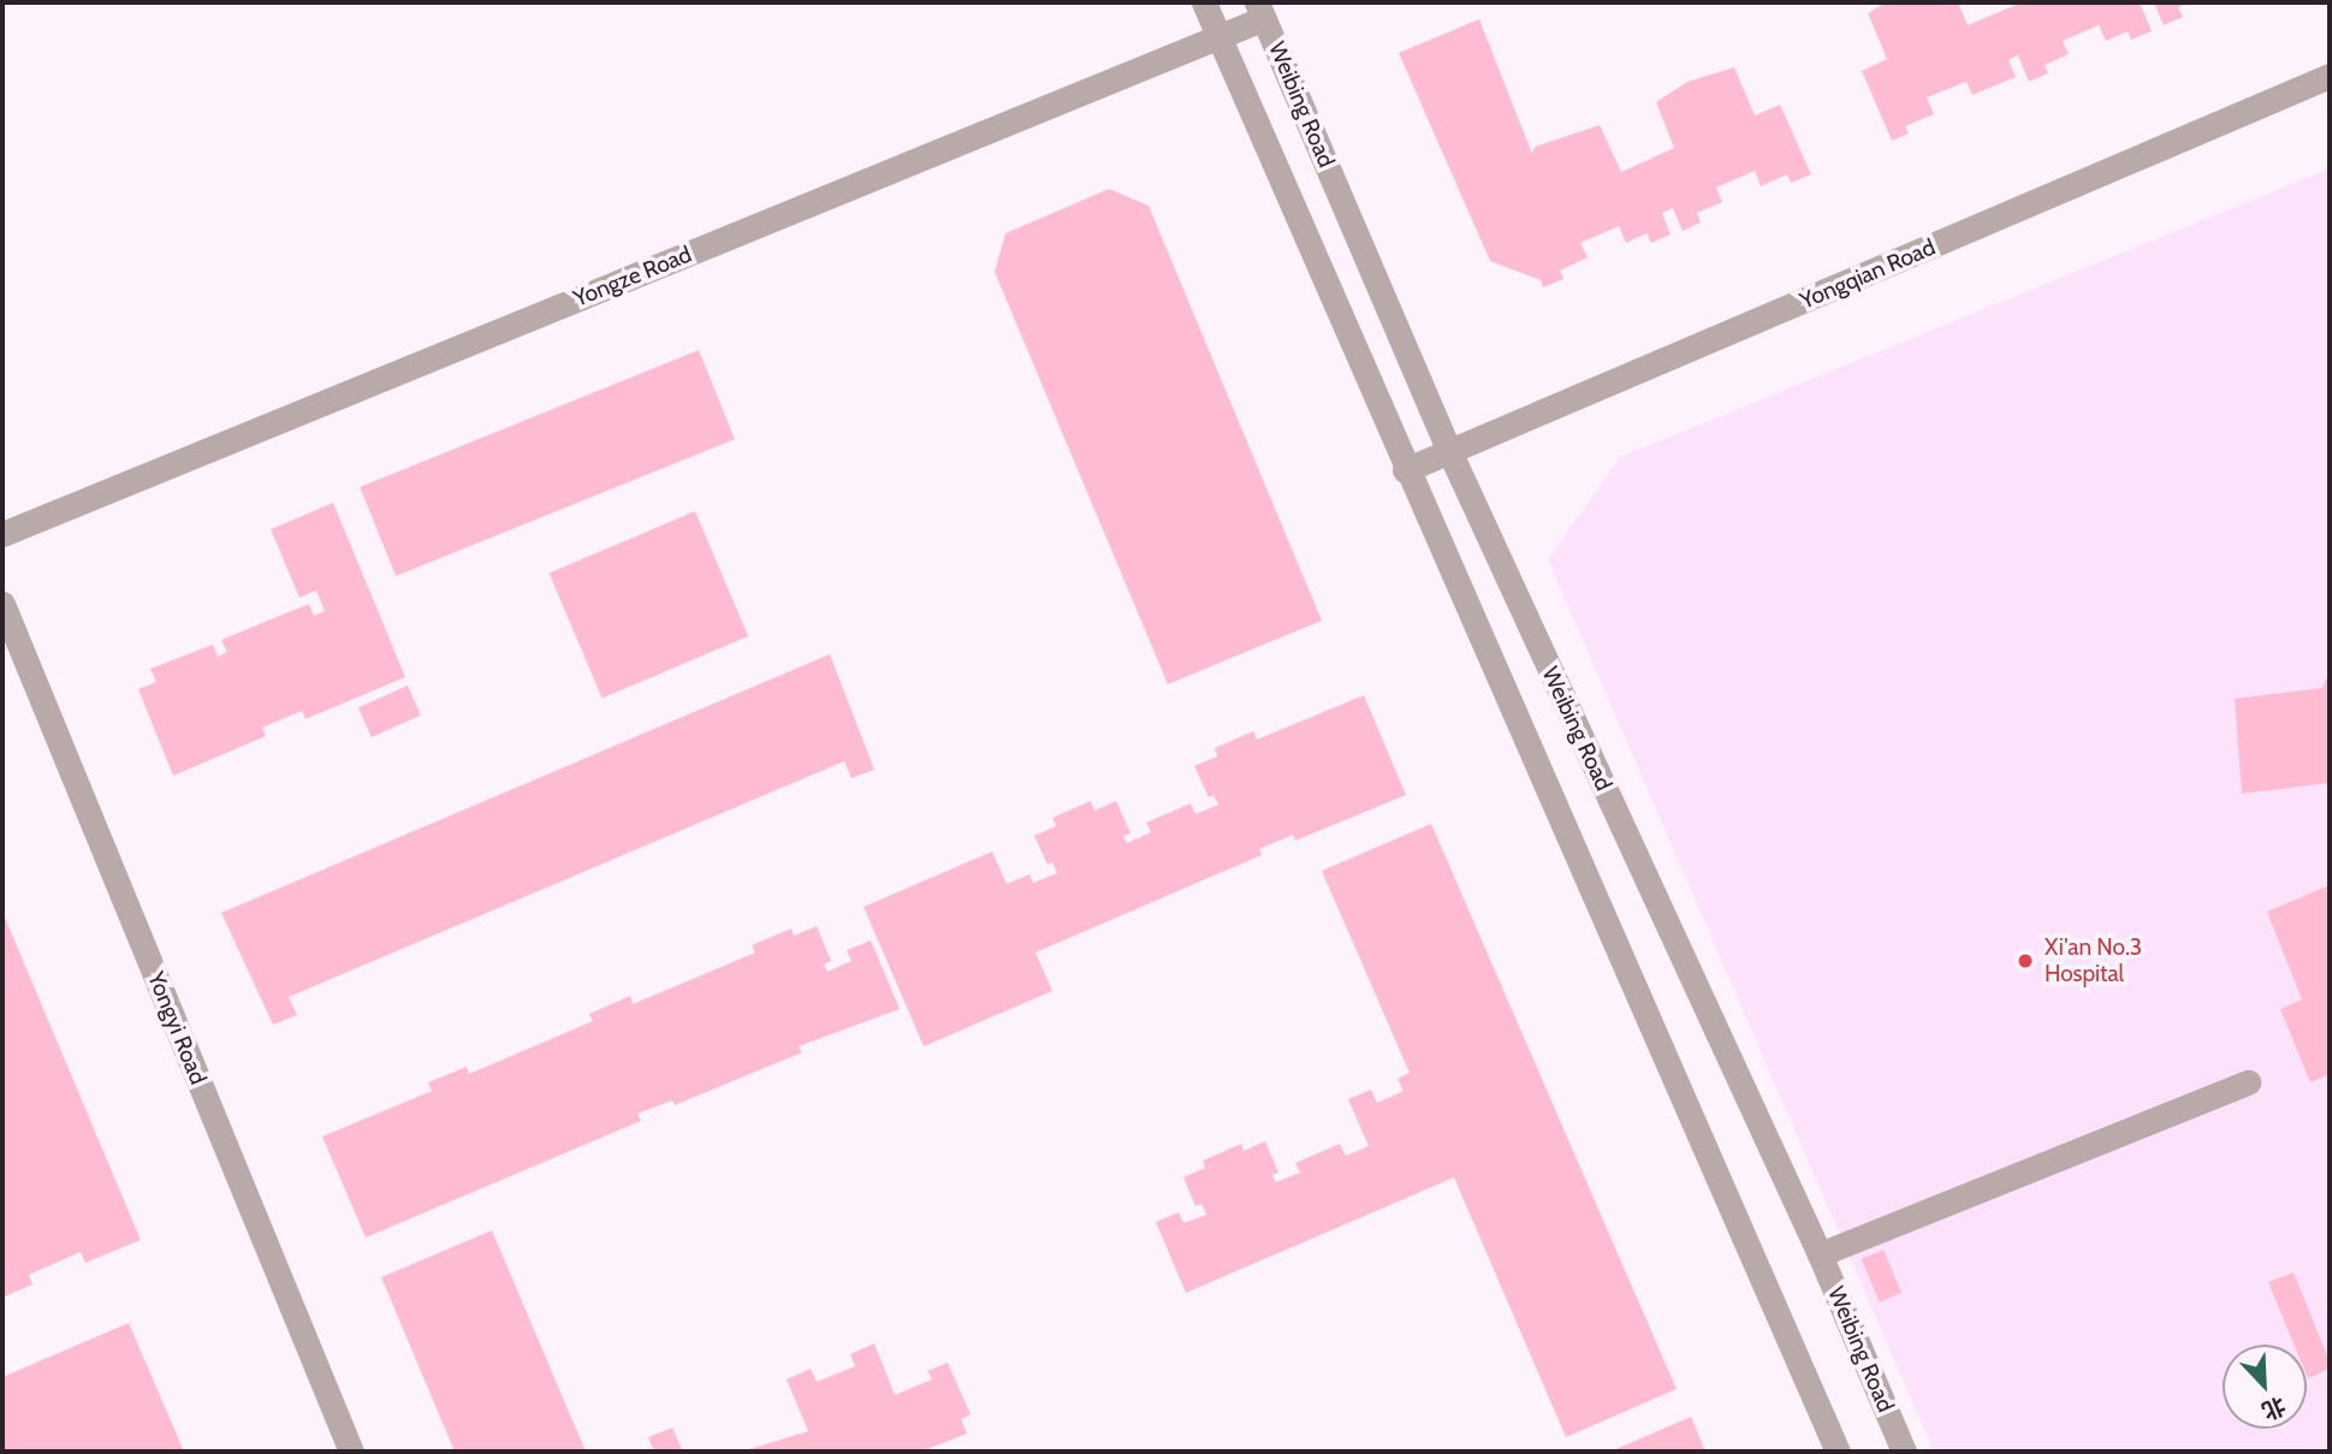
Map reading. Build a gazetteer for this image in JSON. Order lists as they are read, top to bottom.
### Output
{
  "streets": {
    "street": [
      "Weibing Road",
      "Yongqian Road",
      "Yongze Road",
      "Yongyi Road"
    ]
  },
  "crossings": [
    ["Weibing Road", "Yongqian Road"],
    ["Weibing Road", "Yongze Road"]
  ],
  "places": ["Xi'an No.3 Hospital"],
  "north": "bottom right"
}
